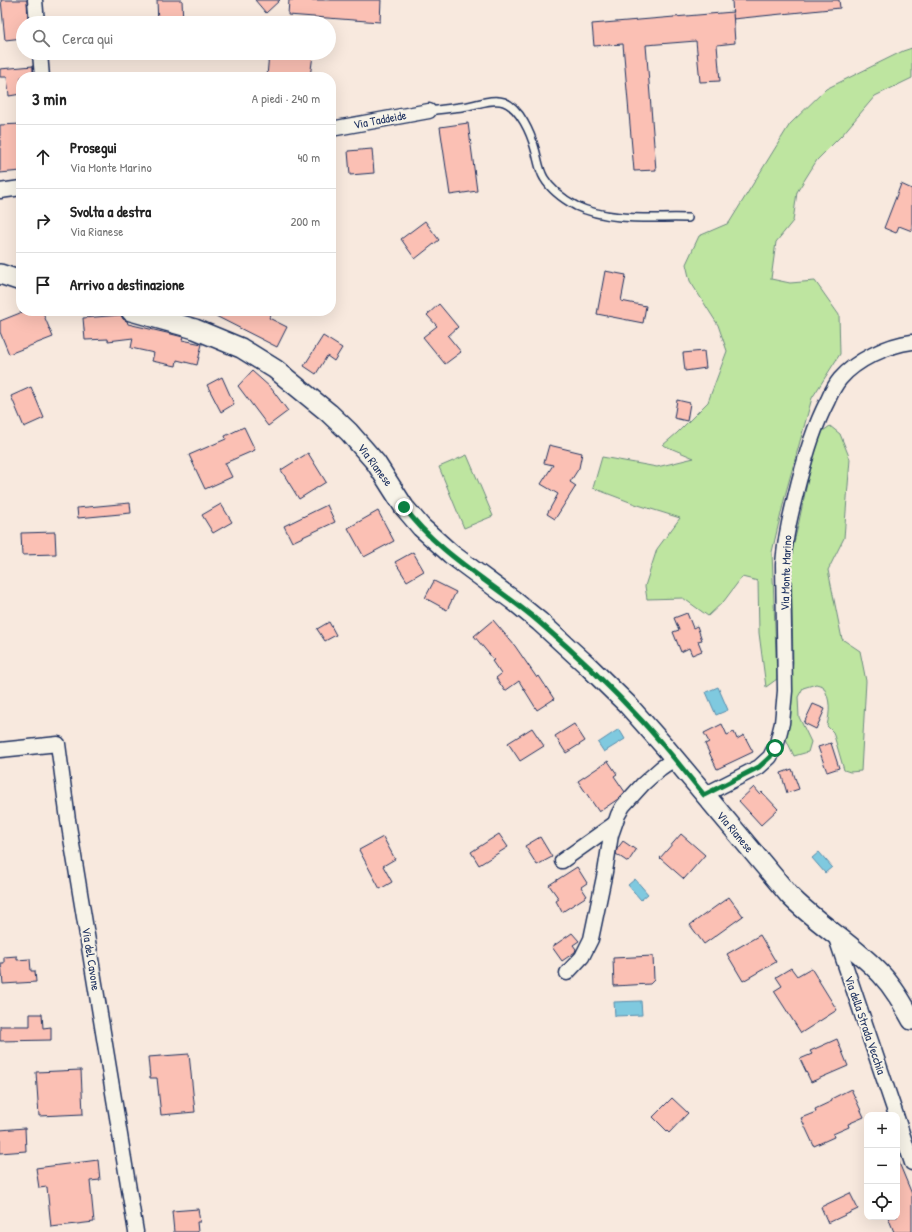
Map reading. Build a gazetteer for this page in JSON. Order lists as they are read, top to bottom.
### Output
{
  "streets": {
    "main road": ["Via Rianese"],
    "street": [
      "Via Taddeide",
      "Via Monte Marino",
      "Via del Cavone",
      "Via della Strada Vecchia"
    ]
  },
  "crossings": [
    ["Via Rianese", "Via Monte Marino"],
    ["Via Rianese", "Via della Strada Vecchia"]
  ],
  "page": {
    "search": "Cerca qui",
    "heading": ["3 min", "A piedi · 240 m"],
    "list": [
      ["Prosegui", "Via Monte Marino", "40 m"],
      ["Svolta a destra", "Via Rianese", "200 m"],
      "Arrivo a destinazione"
    ],
    "map_buttons": ["+", "−"]
  }
}
